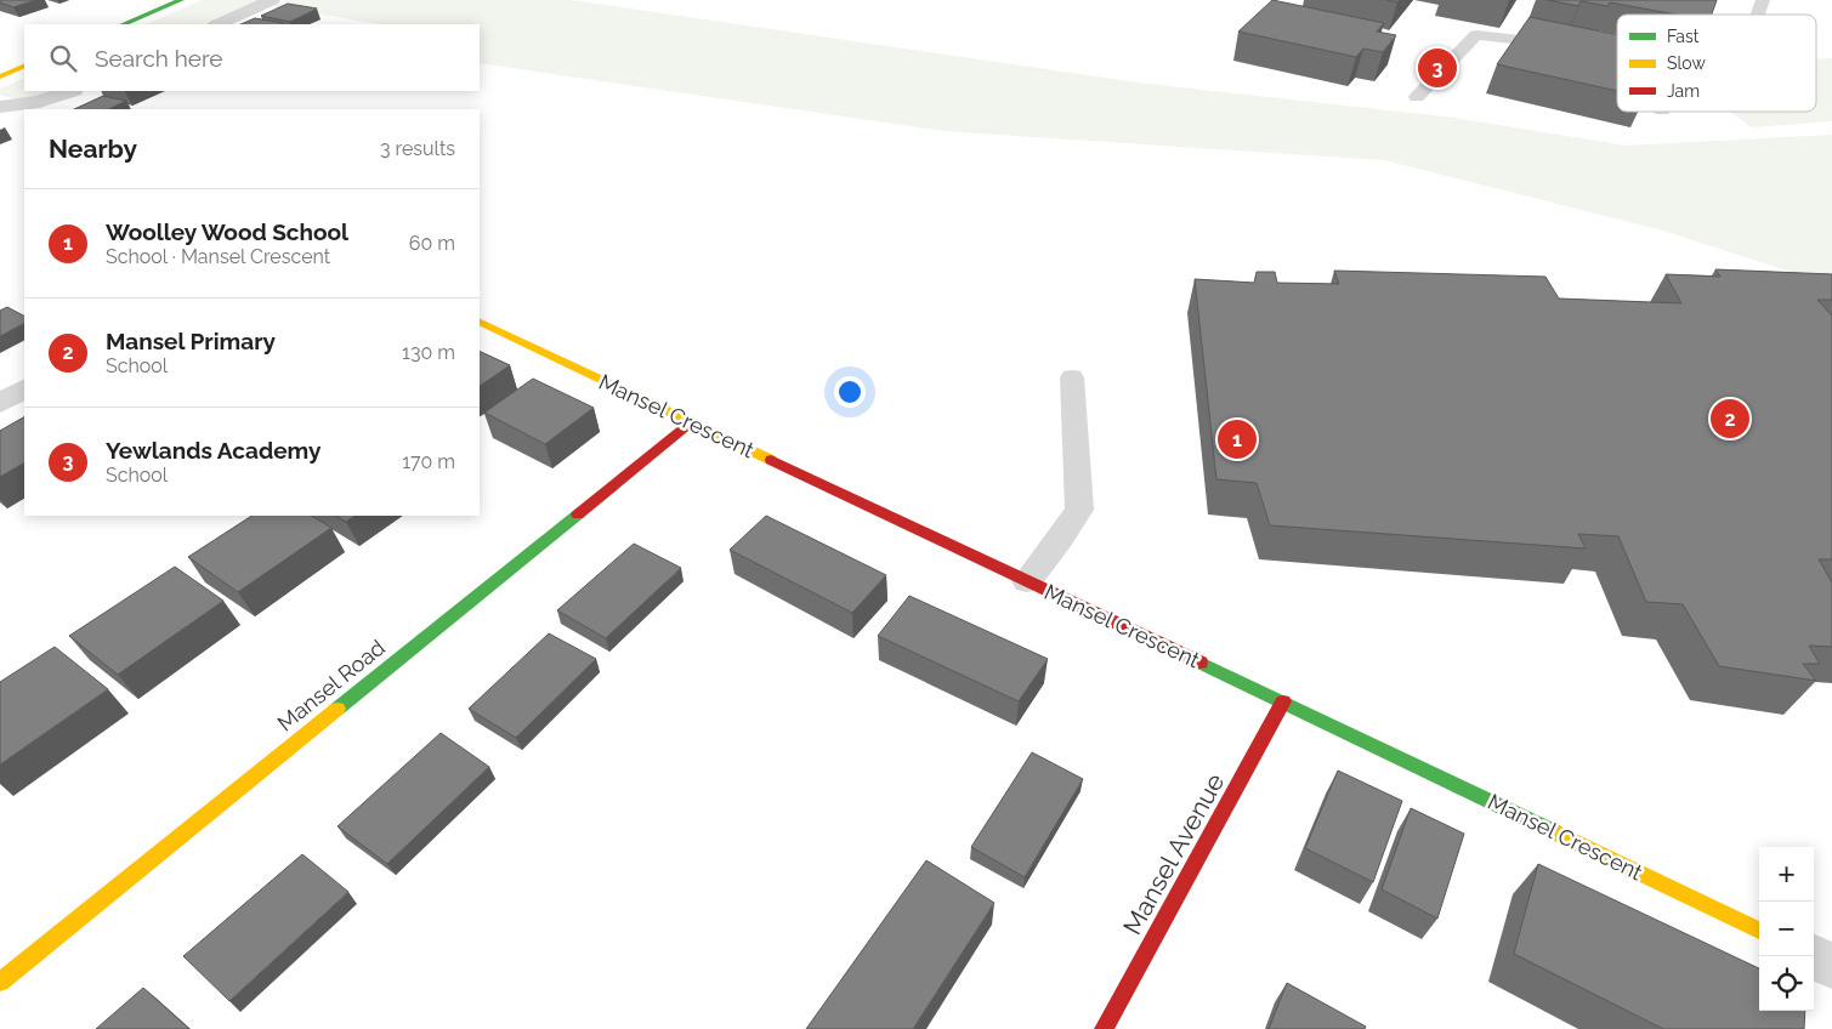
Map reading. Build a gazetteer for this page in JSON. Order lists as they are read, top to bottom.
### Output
{
  "streets": {
    "main road": ["Mansel Crescent", "Mansel Road", "Mansel Avenue"]
  },
  "crossings": [
    ["Mansel Crescent", "Mansel Road"],
    ["Mansel Crescent", "Mansel Avenue"]
  ],
  "legend": ["Fast", "Slow", "Jam"],
  "page": {
    "search": "Search here",
    "pins": ["3", "2", "1"],
    "heading": ["Nearby", "3 results"],
    "list": [
      {
        "mark": "1",
        "name": "Woolley Wood School",
        "note": "School · Mansel Crescent",
        "value": "60 m"
      },
      {
        "mark": "2",
        "name": "Mansel Primary",
        "note": "School",
        "value": "130 m"
      },
      {
        "mark": "3",
        "name": "Yewlands Academy",
        "note": "School",
        "value": "170 m"
      }
    ],
    "map_buttons": ["+", "−"]
  }
}
